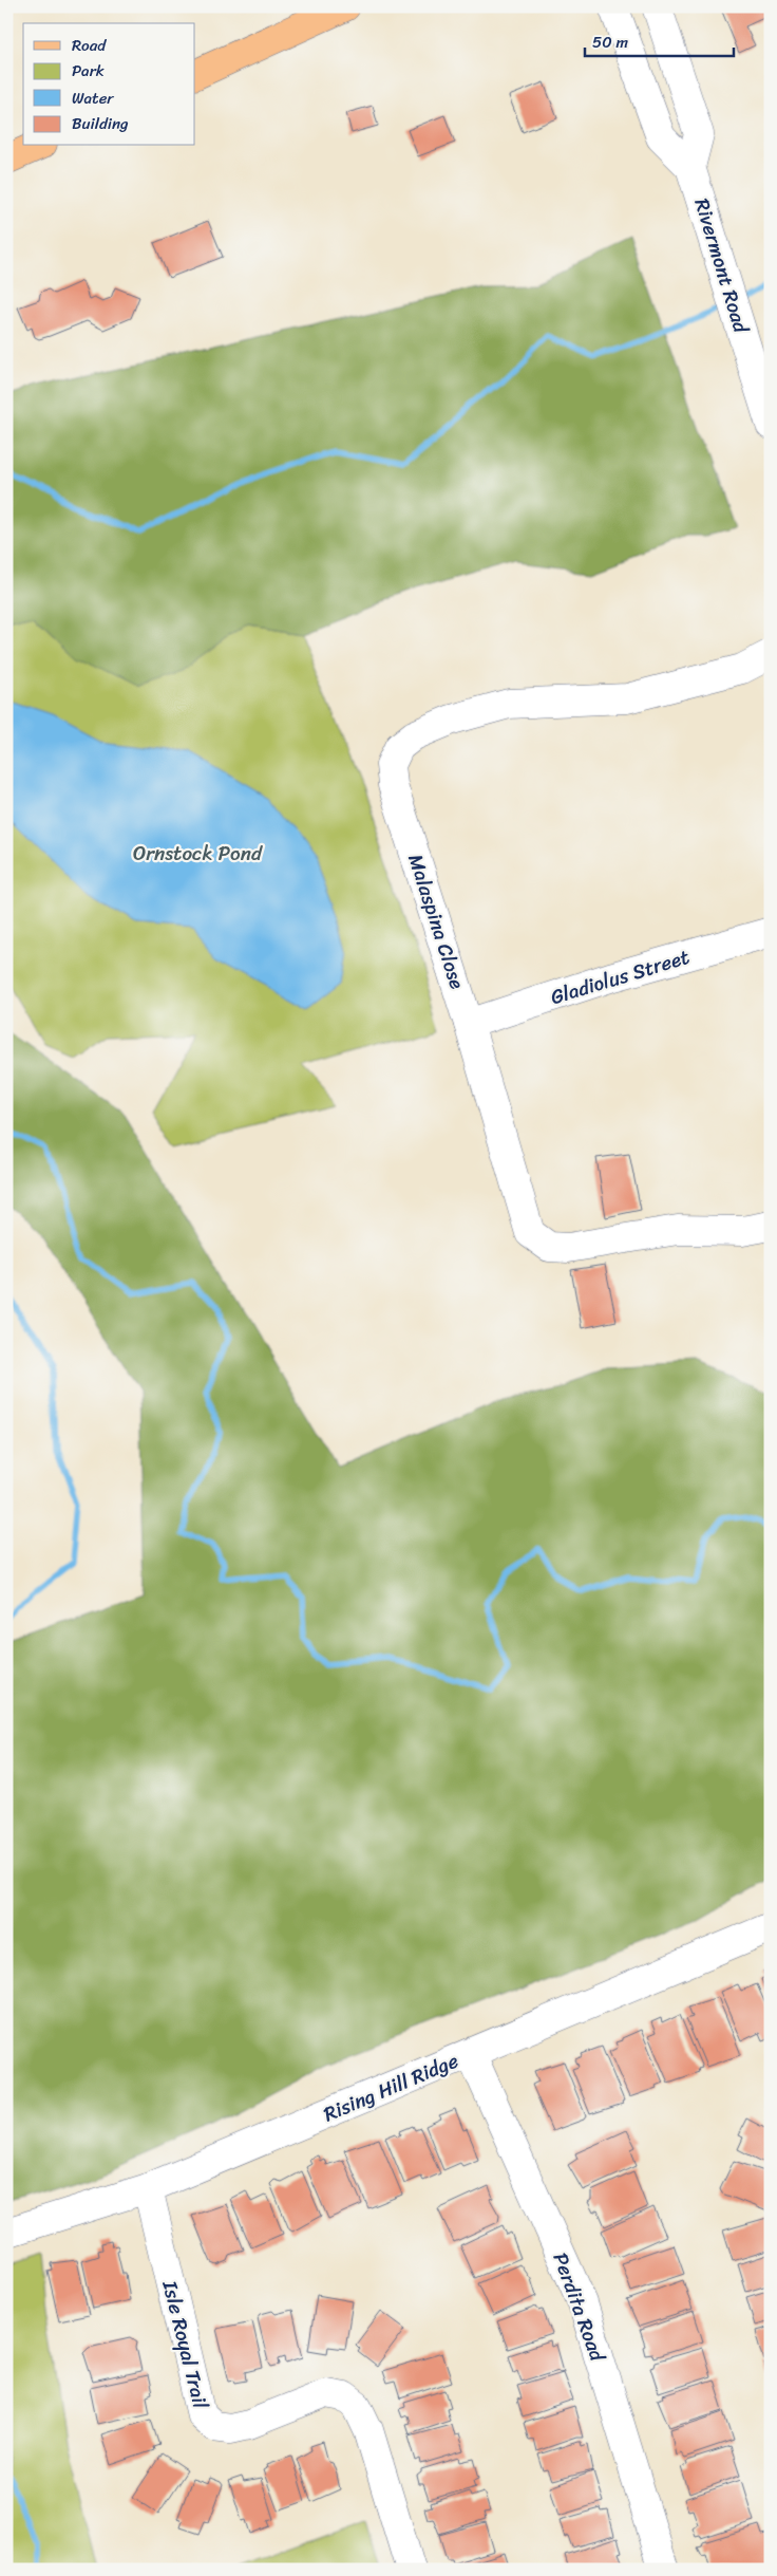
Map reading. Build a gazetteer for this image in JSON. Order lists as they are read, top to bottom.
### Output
{
  "streets": {
    "street": [
      "Rivermont Road",
      "Malaspina Close",
      "Gladiolus Street",
      "Rising Hill Ridge",
      "Perdita Road",
      "Isle Royal Trail"
    ]
  },
  "crossings": [
    ["Malaspina Close", "Gladiolus Street"],
    ["Rising Hill Ridge", "Perdita Road"],
    ["Rising Hill Ridge", "Isle Royal Trail"]
  ],
  "parks": ["Ornstock Pond"],
  "legend": [
    "Road",
    "Park",
    "Water",
    "Building"
  ],
  "scale_bar": "50 m"
}
